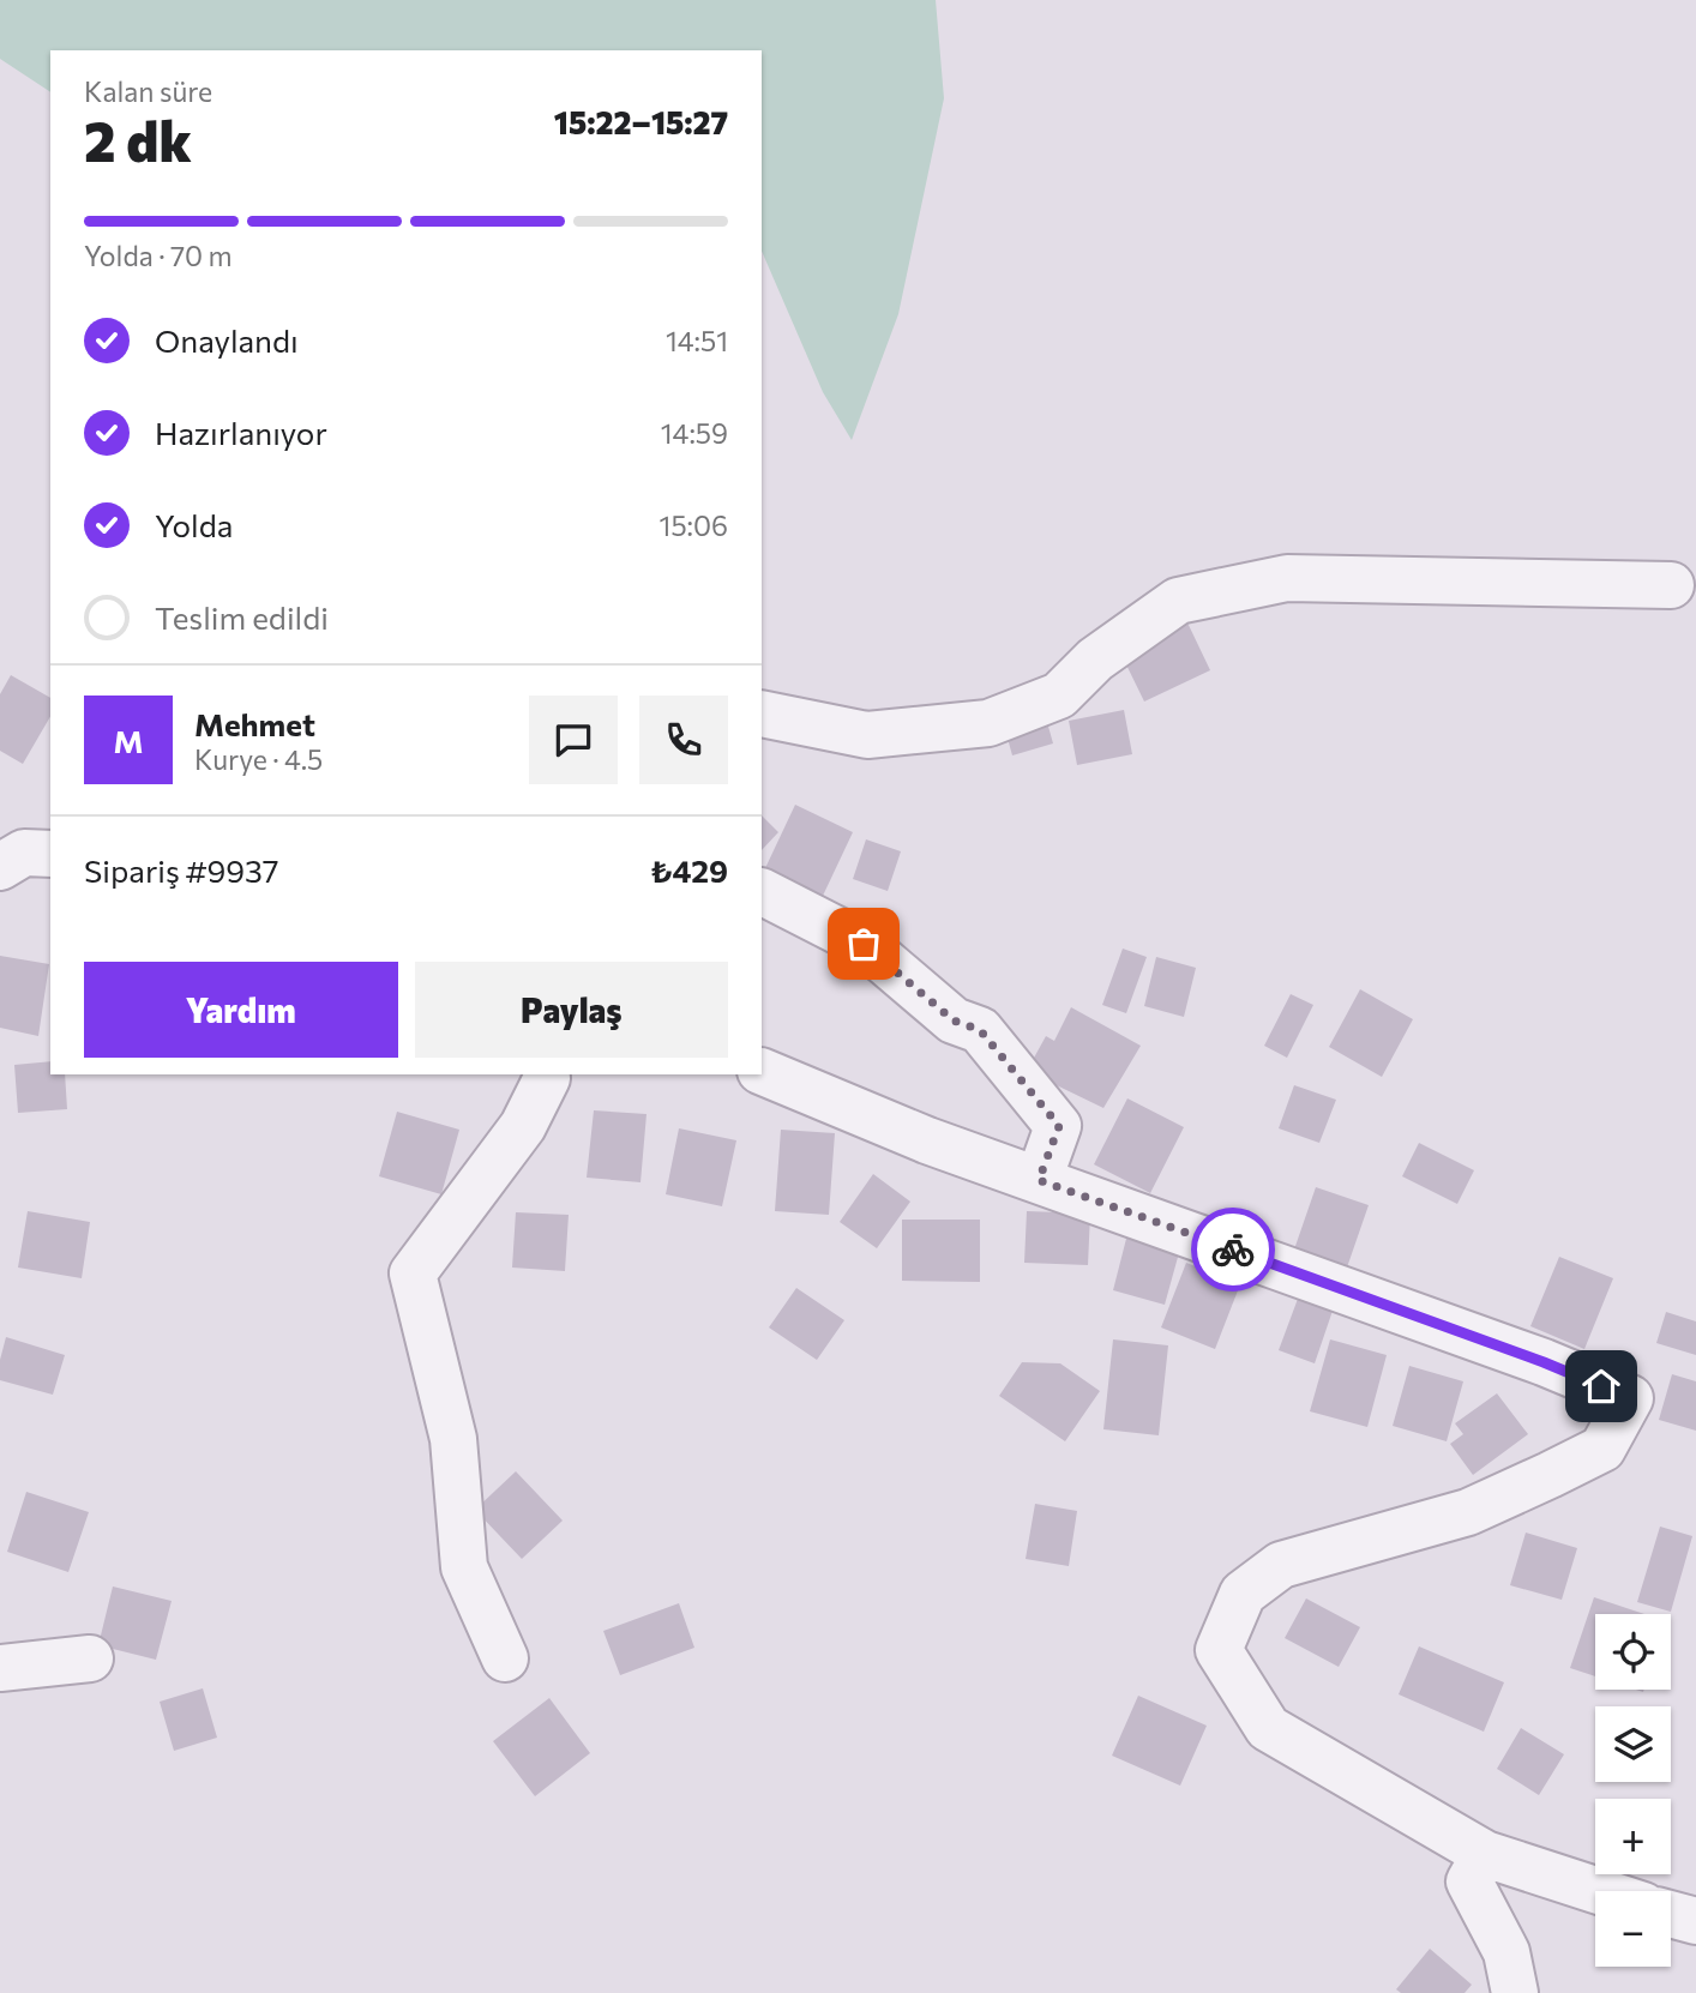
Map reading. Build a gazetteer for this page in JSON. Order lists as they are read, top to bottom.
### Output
{
  "page": {
    "heading": ["2 dk", "Kalan süre", "15:22–15:27"],
    "panel": [
      "Mehmet",
      "Kurye · 4.5",
      "Sipariş #9937",
      "₺429"
    ],
    "bar": "Yolda · 70 m",
    "list": [
      ["Onaylandı", "14:51"],
      ["Hazırlanıyor", "14:59"],
      ["Yolda", "15:06"],
      "Teslim edildi"
    ],
    "round": "M",
    "buttons": ["Yardım", "Paylaş"],
    "map_buttons": ["+", "−"]
  }
}
